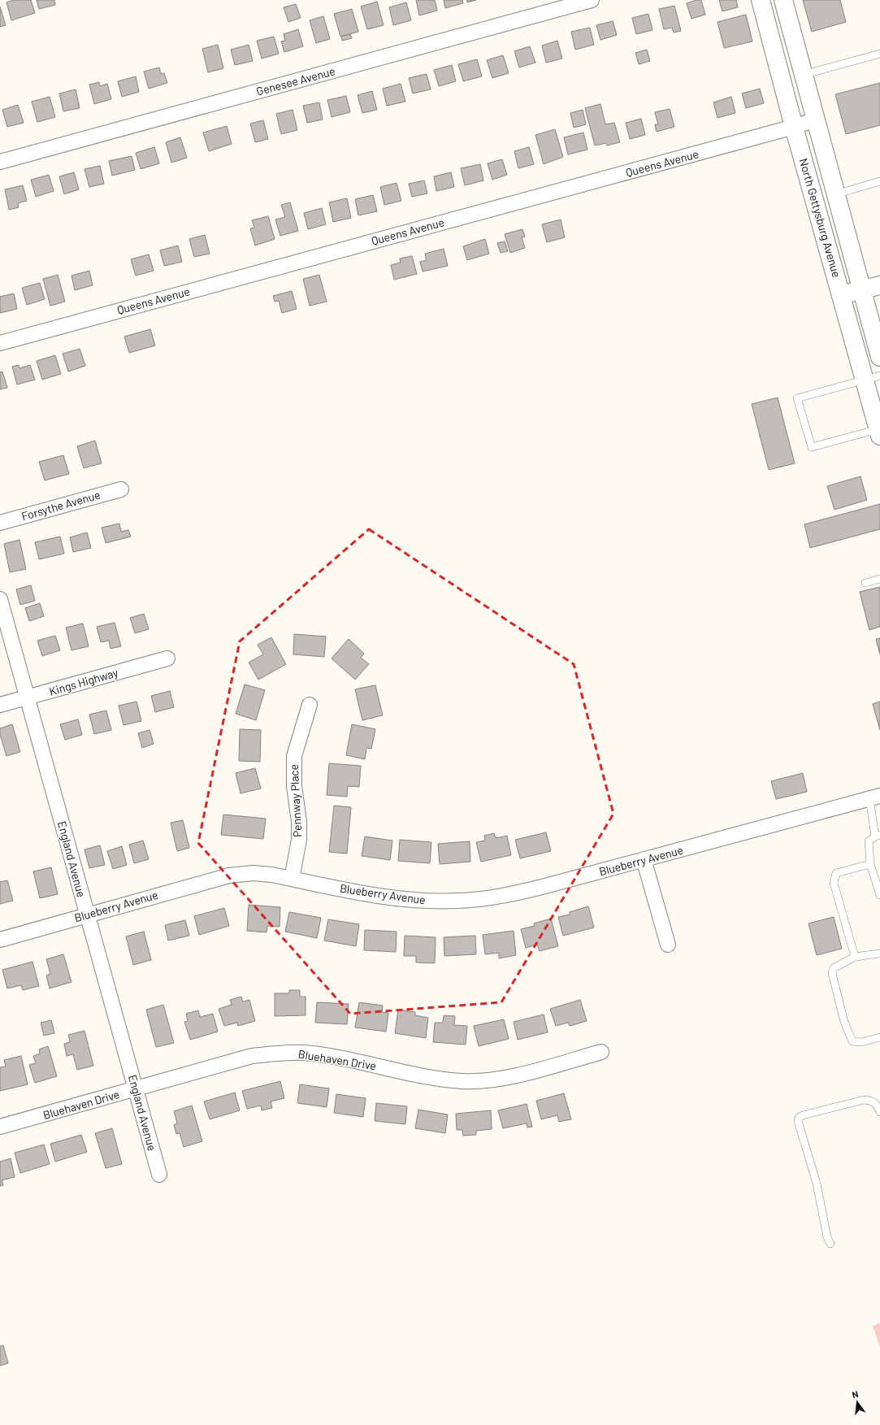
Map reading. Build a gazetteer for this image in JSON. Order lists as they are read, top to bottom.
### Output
{
  "streets": {
    "main road": ["North Gettysburg Avenue"],
    "street": [
      "Genesee Avenue",
      "Queens Avenue",
      "Forsythe Avenue",
      "Kings Highway",
      "Pennway Place",
      "England Avenue",
      "Blueberry Avenue",
      "Bluehaven Drive"
    ]
  },
  "crossings": [
    ["Queens Avenue", "North Gettysburg Avenue"],
    ["Kings Highway", "England Avenue"],
    ["Pennway Place", "Blueberry Avenue"],
    ["England Avenue", "Blueberry Avenue"],
    ["England Avenue", "Bluehaven Drive"]
  ],
  "north": "top"
}
